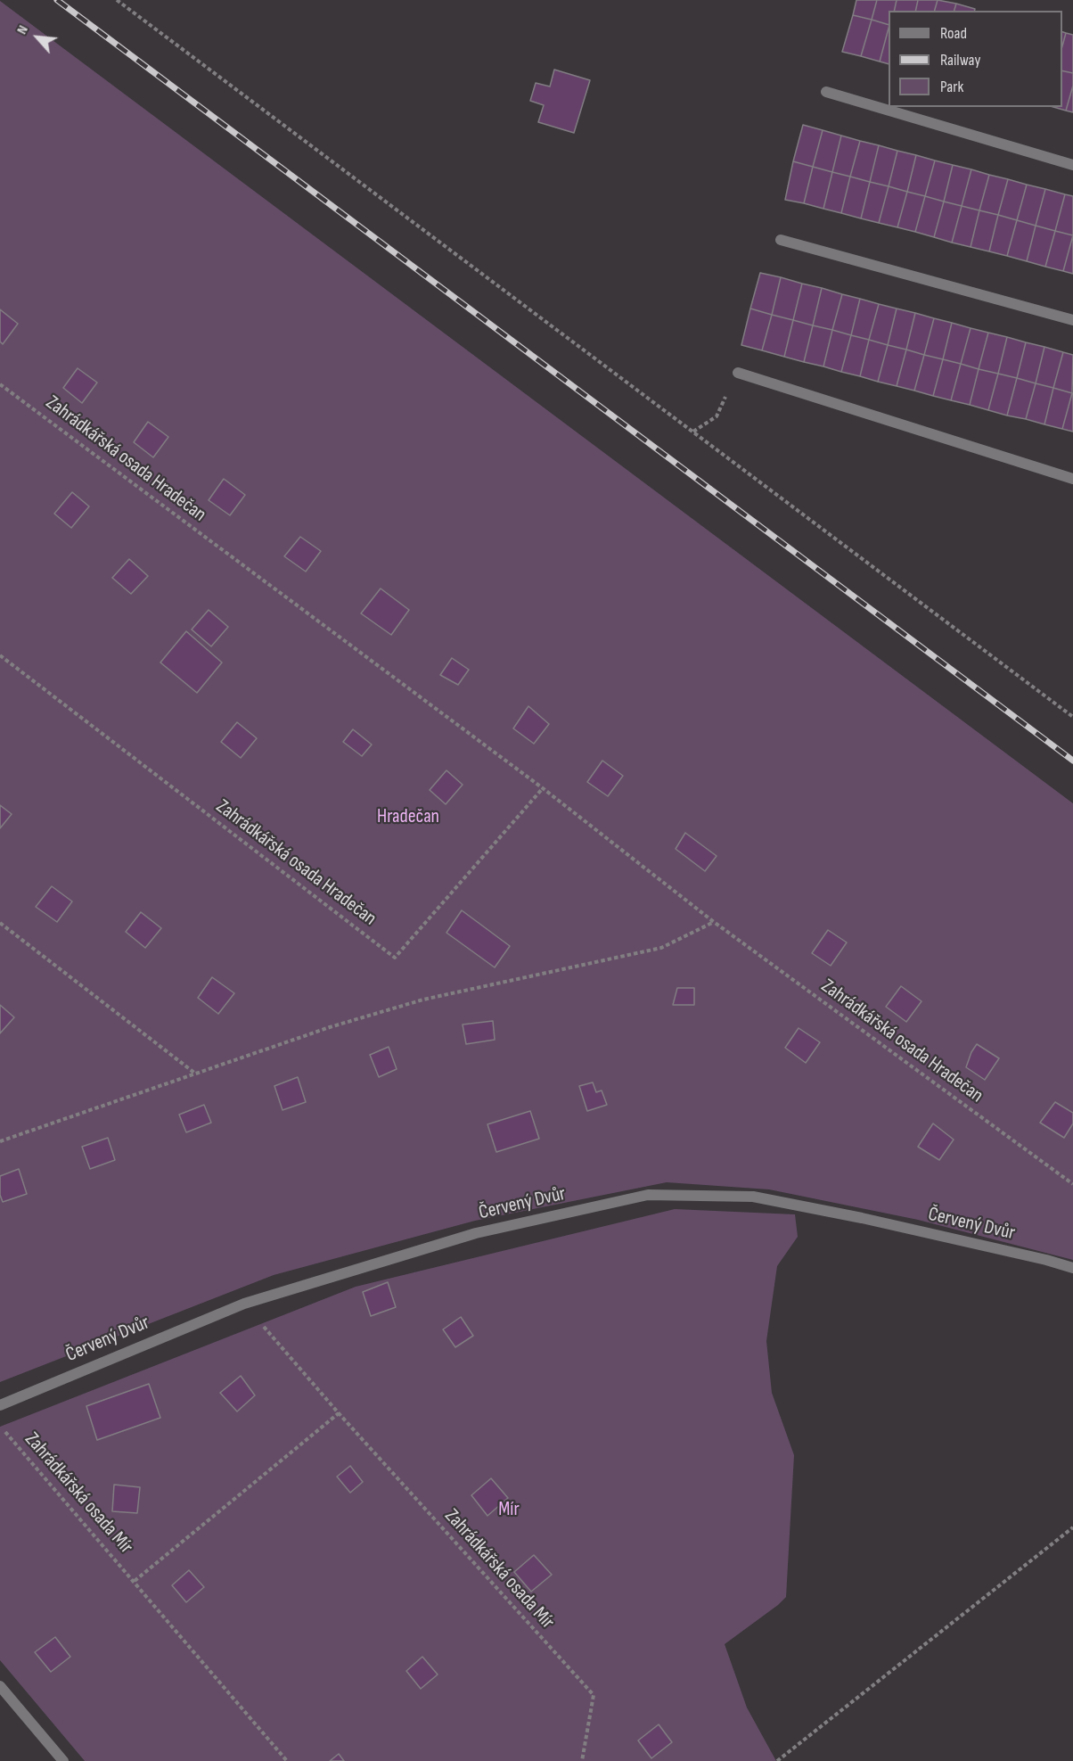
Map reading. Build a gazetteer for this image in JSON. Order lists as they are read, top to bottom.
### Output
{
  "streets": {
    "street": ["Červený Dvůr"],
    "path": ["Zahrádkářská osada Hradečan", "Zahrádkářská osada Mír"]
  },
  "crossings": [
    ["Červený Dvůr", "Zahrádkářská osada Mír"]
  ],
  "parks": ["Hradečan", "Mír"],
  "legend": ["Road", "Railway", "Park"],
  "north": "top left"
}
